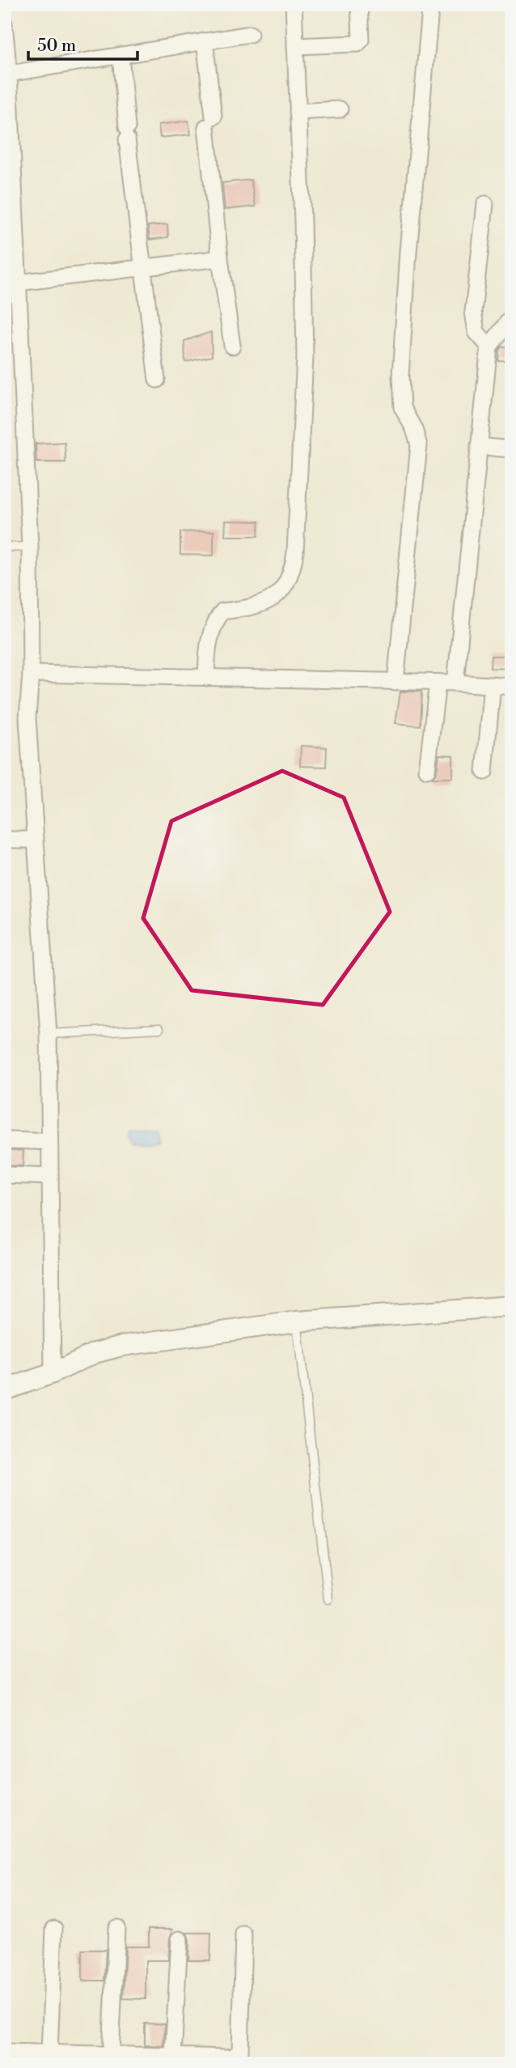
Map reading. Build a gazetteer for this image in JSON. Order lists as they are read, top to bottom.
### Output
{
  "scale_bar": "50 m"
}
